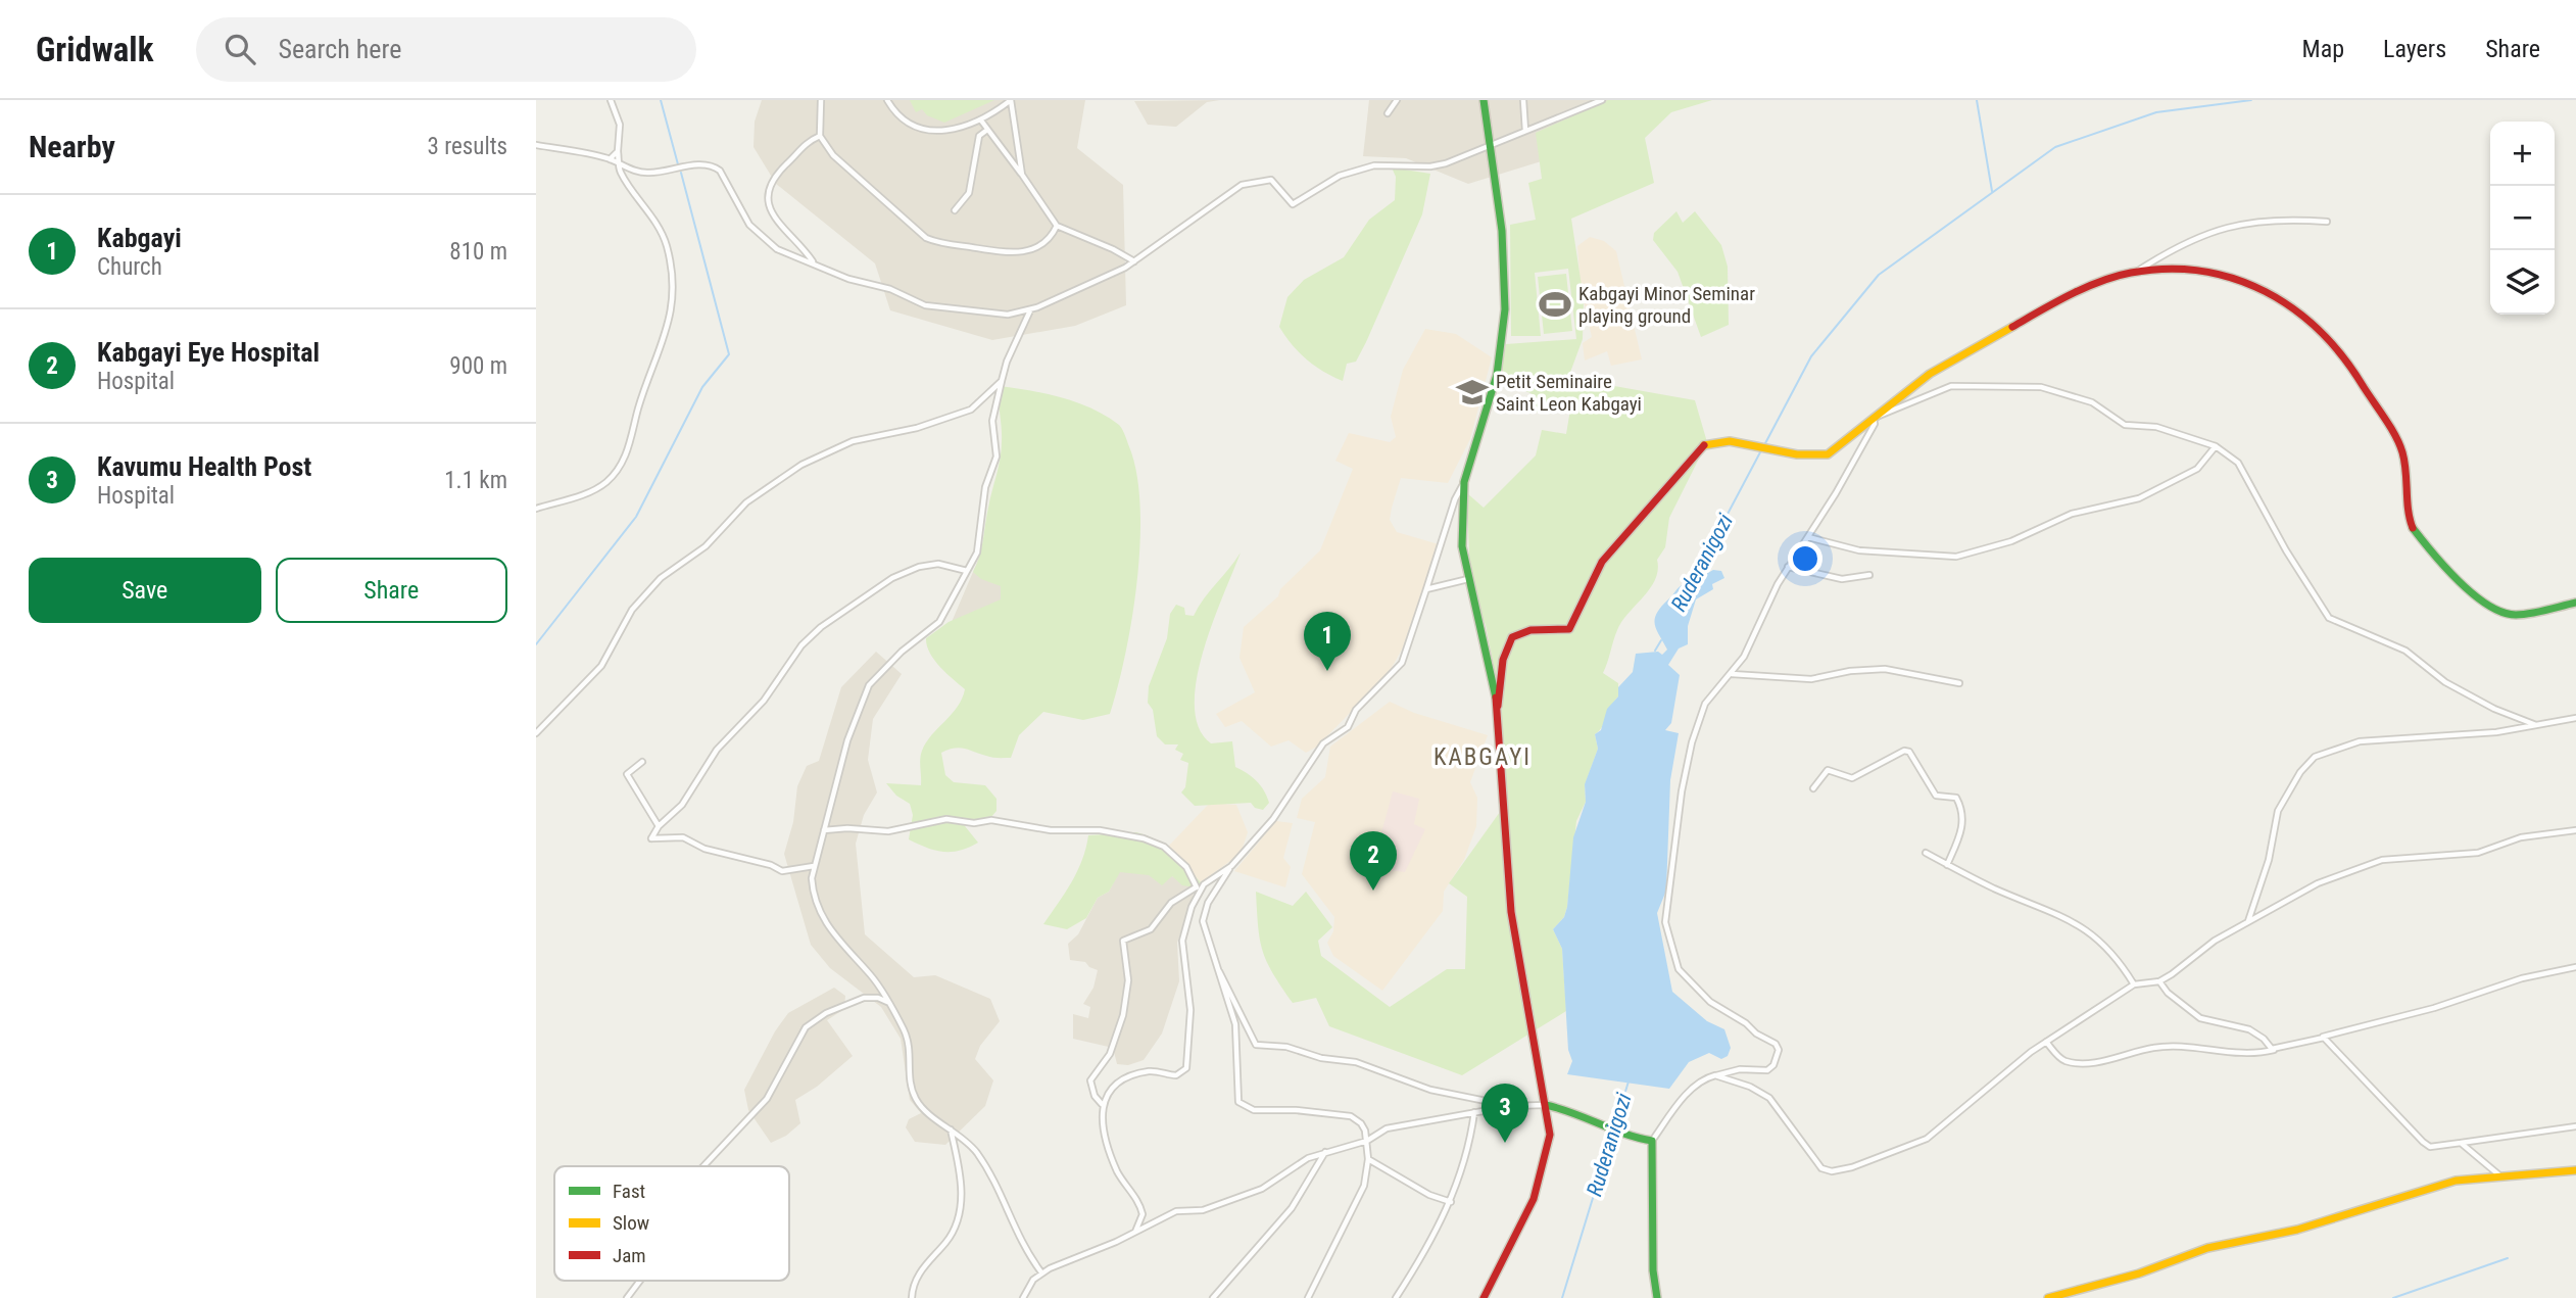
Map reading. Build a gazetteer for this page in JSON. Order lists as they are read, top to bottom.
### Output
{
  "districts": ["KABGAYI"],
  "water": ["Ruderanigozi"],
  "places": {
    "sports": ["Kabgayi Minor Seminar playing ground"],
    "school or university": ["Petit Seminaire Saint Leon Kabgayi"]
  },
  "legend": ["Fast", "Slow", "Jam"],
  "page": {
    "header": "Gridwalk",
    "search": "Search here",
    "nav": ["Map", "Layers", "Share"],
    "heading": ["Nearby", "3 results"],
    "map_buttons": ["+", "−"],
    "list": [
      {
        "mark": "1",
        "name": "Kabgayi",
        "note": "Church",
        "value": "810 m"
      },
      {
        "mark": "2",
        "name": "Kabgayi Eye Hospital",
        "note": "Hospital",
        "value": "900 m"
      },
      {
        "mark": "3",
        "name": "Kavumu Health Post",
        "note": "Hospital",
        "value": "1.1 km"
      }
    ],
    "buttons": ["Save", "Share"],
    "pins": ["1", "2", "3"]
  }
}
